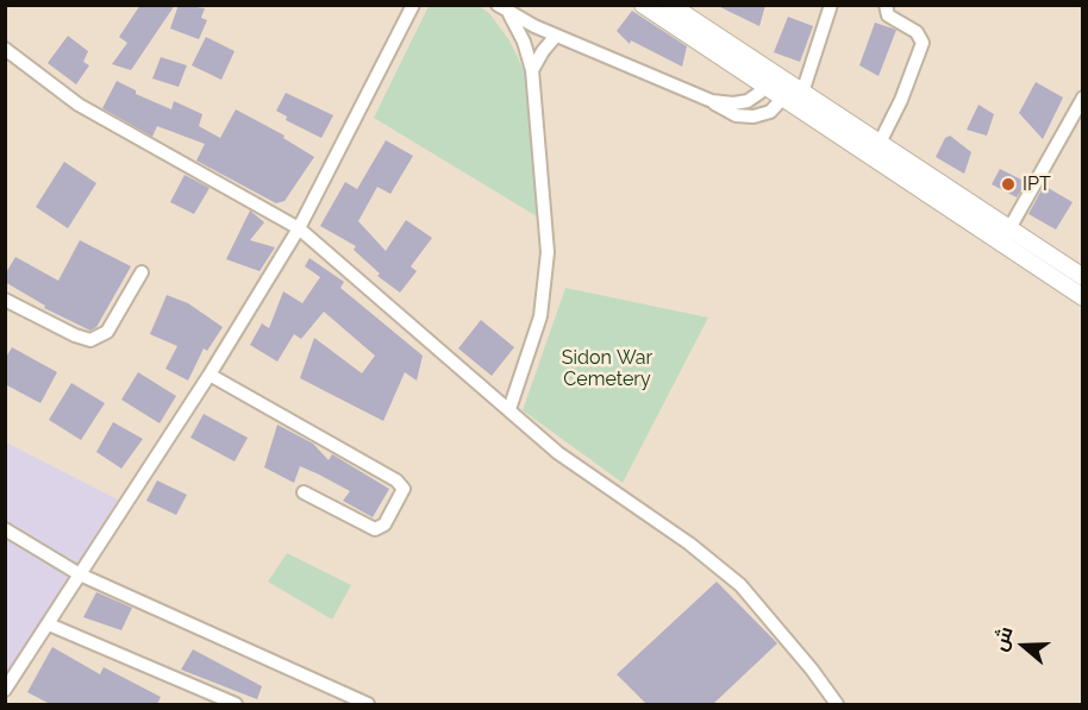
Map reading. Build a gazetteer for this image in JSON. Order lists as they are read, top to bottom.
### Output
{
  "parks": ["Sidon War Cemetery"],
  "places": ["IPT"],
  "north": "left"
}
